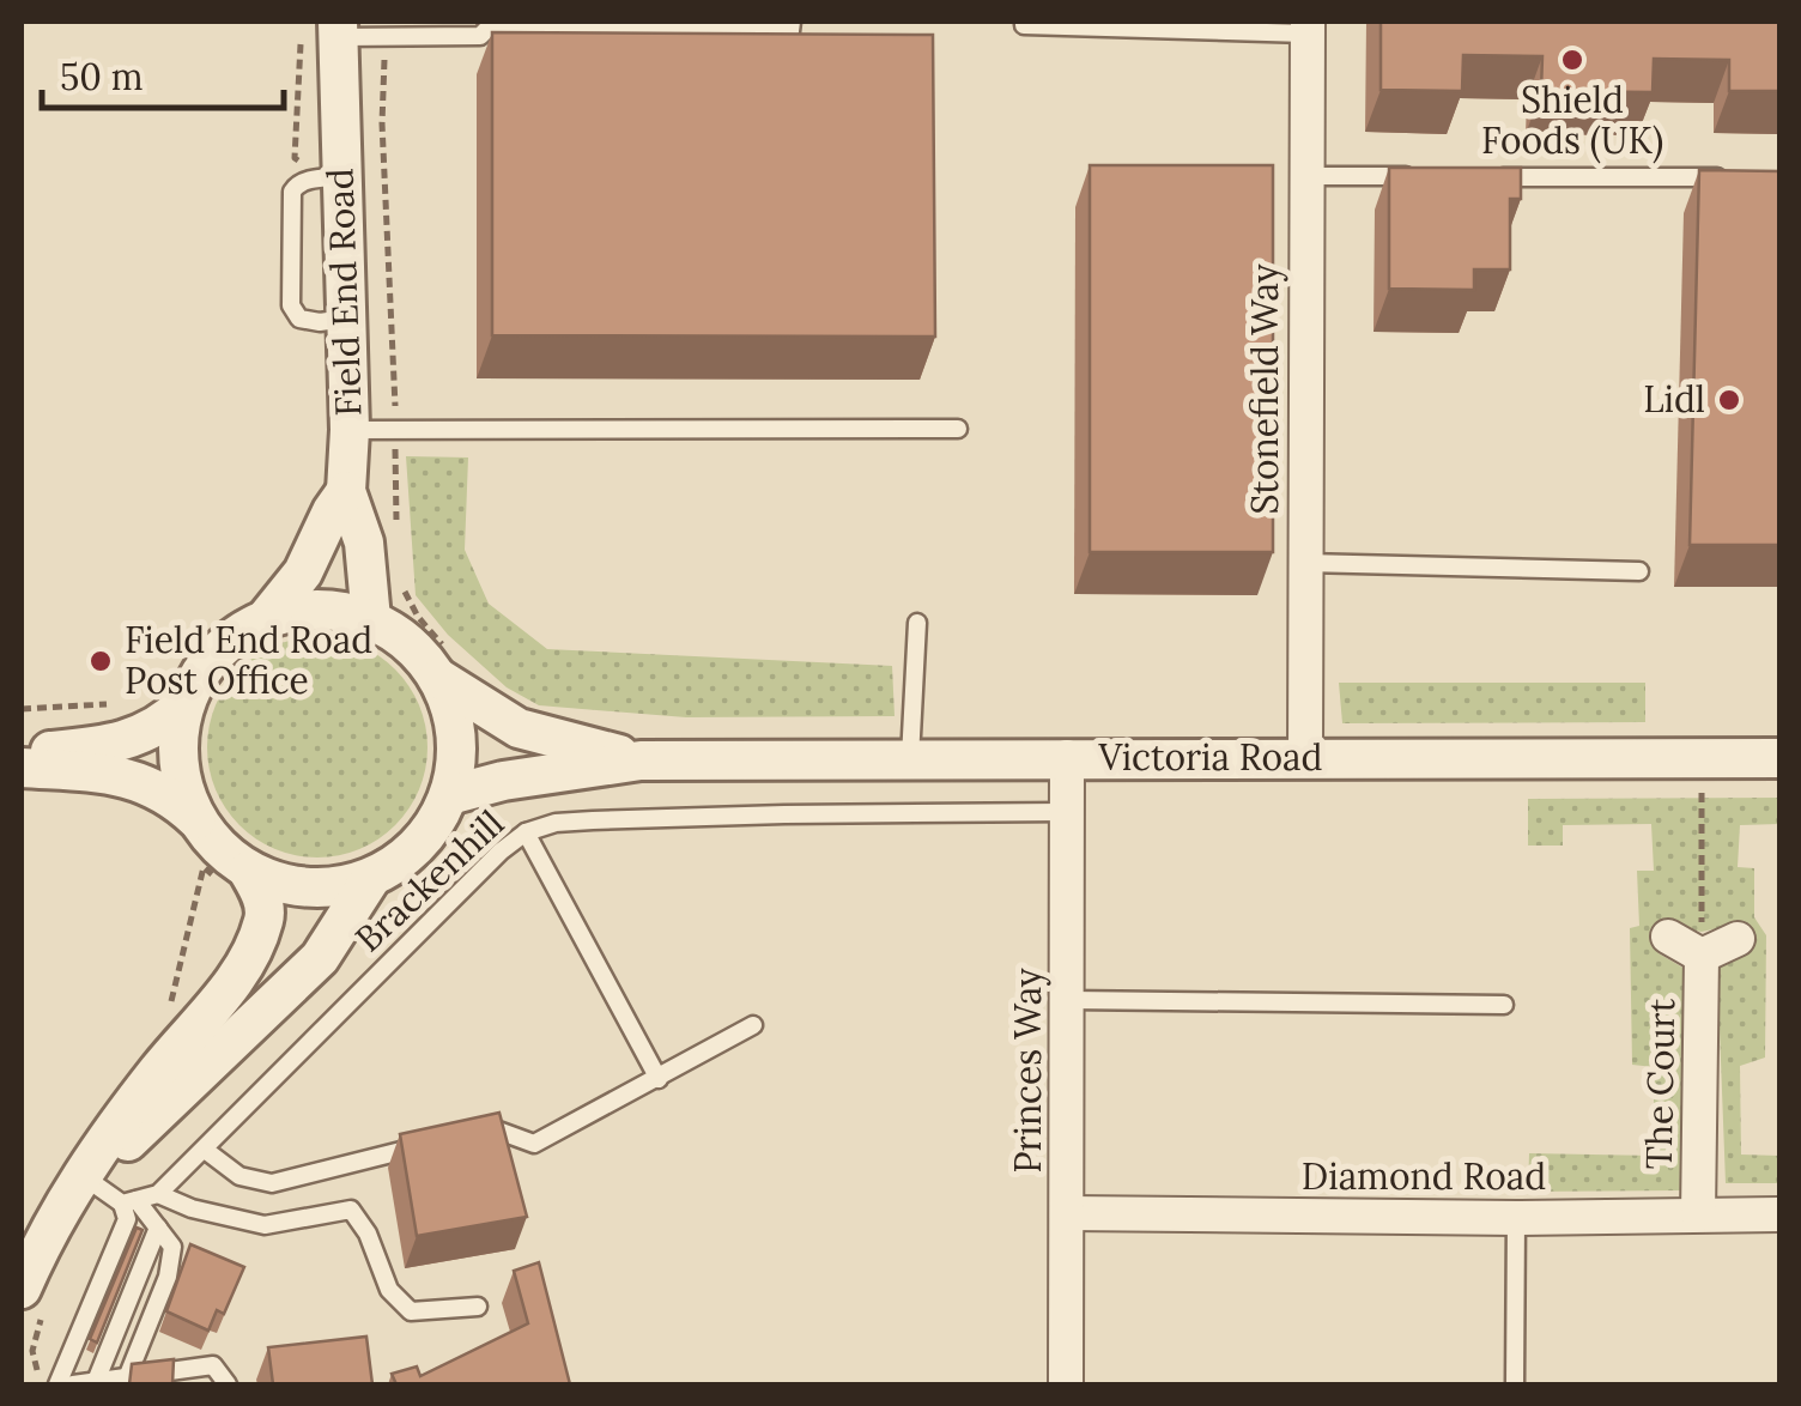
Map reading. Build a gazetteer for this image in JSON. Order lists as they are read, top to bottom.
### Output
{
  "streets": {
    "street": [
      "Field End Road",
      "Stonefield Way",
      "Victoria Road",
      "Princes Way",
      "The Court",
      "Diamond Road"
    ],
    "lane": ["Brackenhill"]
  },
  "crossings": [
    ["Stonefield Way", "Victoria Road"],
    ["Victoria Road", "Princes Way"],
    ["Brackenhill", "Princes Way"],
    ["Princes Way", "Diamond Road"],
    ["The Court", "Diamond Road"]
  ],
  "places": ["Shield Foods (UK)", "Lidl", "Field End Road Post Office"],
  "scale_bar": "50 m"
}
